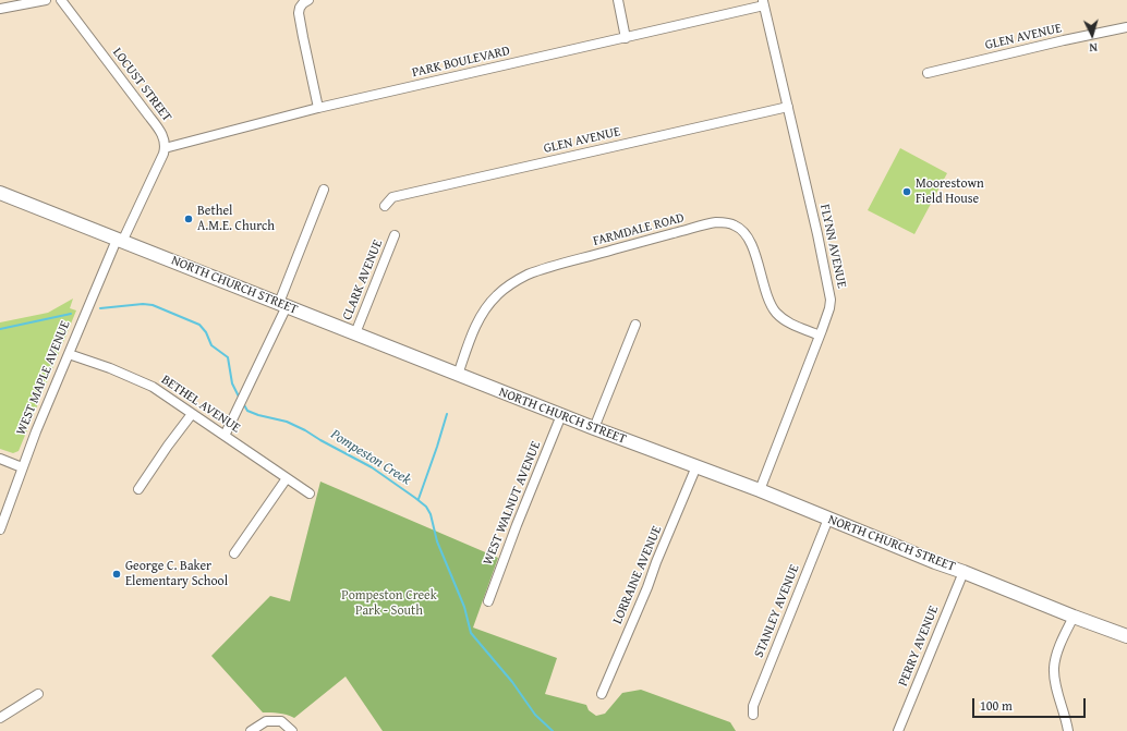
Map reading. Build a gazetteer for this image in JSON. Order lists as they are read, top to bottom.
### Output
{
  "streets": {
    "main road": ["NORTH CHURCH STREET"],
    "street": [
      "GLEN AVENUE",
      "PARK BOULEVARD",
      "LOCUST STREET",
      "FARMDALE ROAD",
      "FLYNN AVENUE",
      "CLARK AVENUE",
      "WEST MAPLE AVENUE",
      "BETHEL AVENUE",
      "WEST WALNUT AVENUE",
      "LORRAINE AVENUE",
      "STANLEY AVENUE",
      "PERRY AVENUE"
    ]
  },
  "crossings": [
    ["GLEN AVENUE", "FLYNN AVENUE"],
    ["PARK BOULEVARD", "LOCUST STREET"],
    ["PARK BOULEVARD", "FLYNN AVENUE"],
    ["FARMDALE ROAD", "FLYNN AVENUE"],
    ["FARMDALE ROAD", "NORTH CHURCH STREET"],
    ["FLYNN AVENUE", "NORTH CHURCH STREET"],
    ["CLARK AVENUE", "NORTH CHURCH STREET"],
    ["NORTH CHURCH STREET", "WEST MAPLE AVENUE"],
    ["NORTH CHURCH STREET", "WEST WALNUT AVENUE"],
    ["NORTH CHURCH STREET", "LORRAINE AVENUE"],
    ["NORTH CHURCH STREET", "STANLEY AVENUE"],
    ["NORTH CHURCH STREET", "PERRY AVENUE"],
    ["WEST MAPLE AVENUE", "BETHEL AVENUE"]
  ],
  "water": ["Pompeston Creek"],
  "parks": ["Pompeston Creek Park - South"],
  "places": ["Moorestown Field House", "Bethel A.M.E. Church", "George C. Baker Elementary School"],
  "scale_bar": "100 m",
  "north": "bottom"
}
